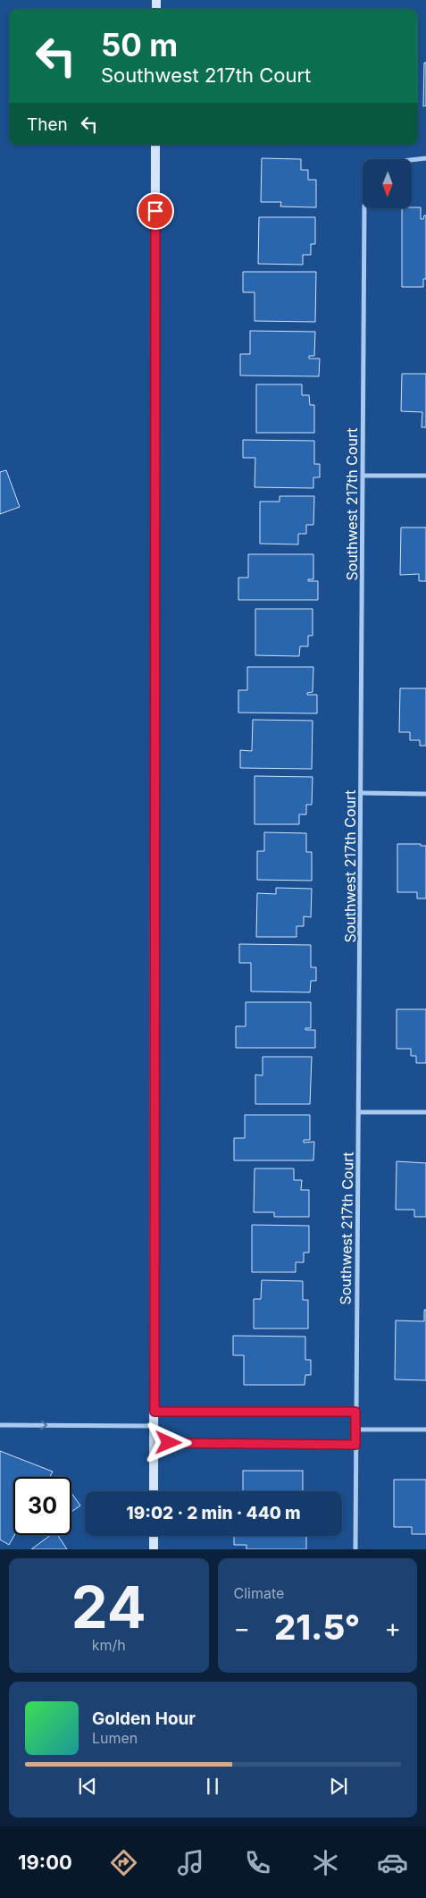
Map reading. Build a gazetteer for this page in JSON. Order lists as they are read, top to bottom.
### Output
{
  "streets": {
    "street": ["Southwest 217th Court"]
  },
  "north": "bottom",
  "page": {
    "turn": ["50 m", "Southwest 217th Court"],
    "then": "Then",
    "limit": "30",
    "trip": "19:02 · 2 min · 440 m",
    "tile": [
      ["24", "km/h"],
      "Climate"
    ],
    "heat": ["−", "21.5°", "+"],
    "song": ["Golden Hour", "Lumen"],
    "tabs": "19:00"
  }
}
